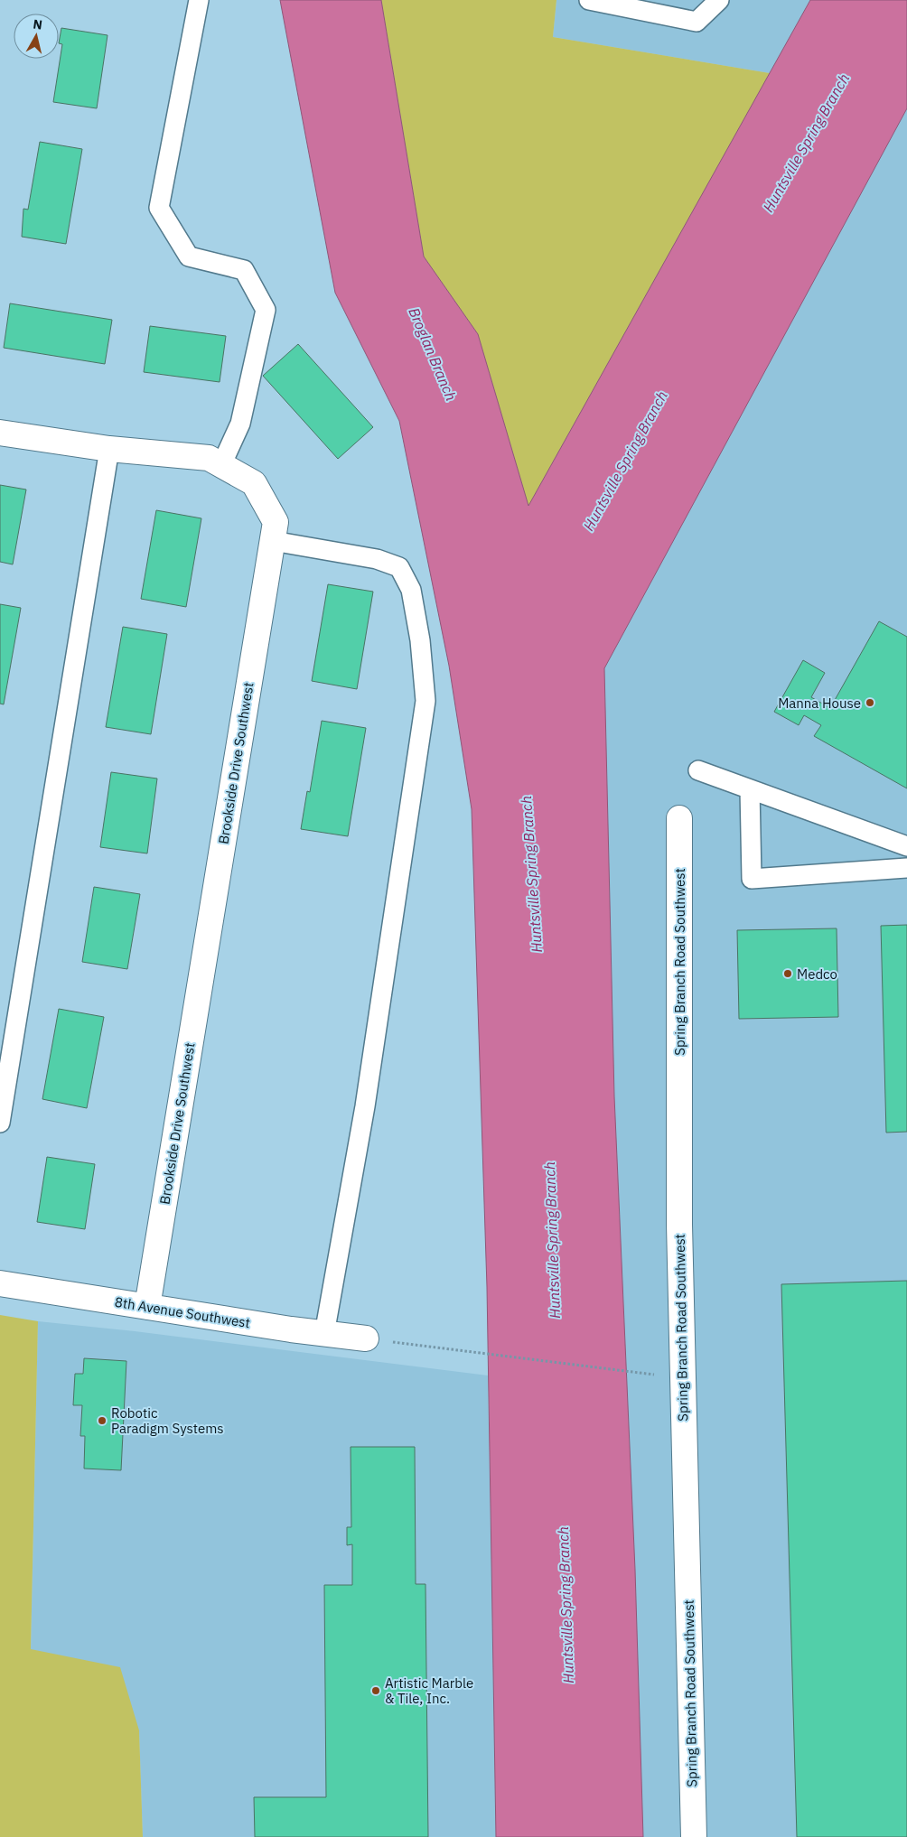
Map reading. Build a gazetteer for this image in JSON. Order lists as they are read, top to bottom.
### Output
{
  "streets": {
    "street": ["Brookside Drive Southwest", "Spring Branch Road Southwest", "8th Avenue Southwest"]
  },
  "crossings": [
    ["Brookside Drive Southwest", "8th Avenue Southwest"]
  ],
  "water": ["Huntsville Spring Branch", "Broglan Branch"],
  "places": [
    "Manna House",
    "Medco",
    "Robotic Paradigm Systems",
    "Artistic Marble & Tile, Inc."
  ],
  "north": "top"
}
